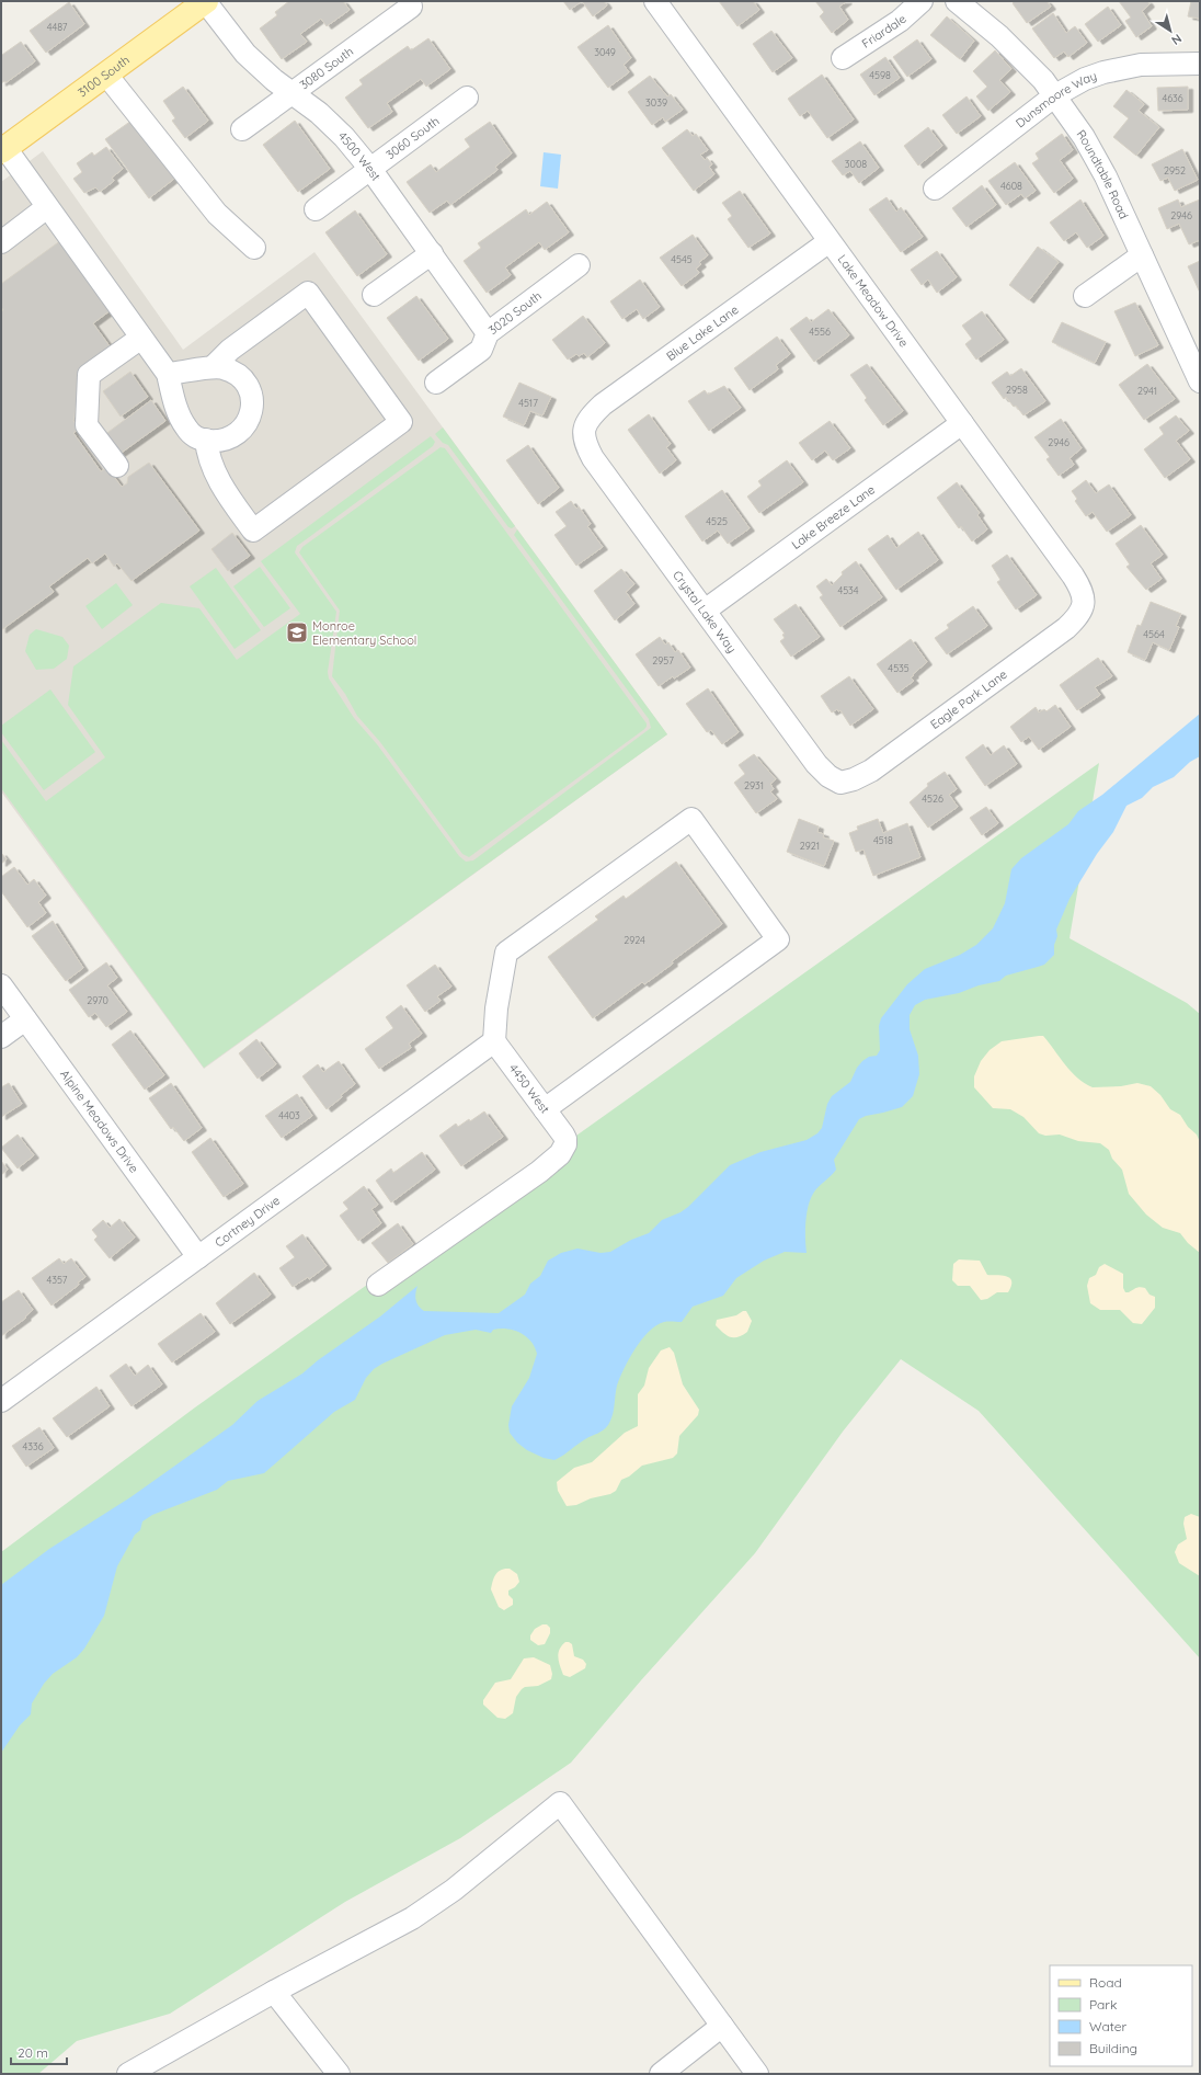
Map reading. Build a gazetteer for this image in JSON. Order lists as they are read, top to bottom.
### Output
{
  "streets": {
    "main road": ["3100 South"],
    "street": [
      "Friardale",
      "3080 South",
      "Dunsmoore Way",
      "3060 South",
      "4500 West",
      "Roundtable Road",
      "Lake Meadow Drive",
      "3020 South",
      "Blue Lake Lane",
      "Lake Breeze Lane",
      "Crystal Lake Way",
      "Eagle Park Lane",
      "4450 West",
      "Alpine Meadows Drive",
      "Cortney Drive"
    ]
  },
  "crossings": [
    ["3080 South", "4500 West"],
    ["3100 South", "4500 West"],
    ["Dunsmoore Way", "Roundtable Road"],
    ["3060 South", "4500 West"],
    ["4500 West", "3020 South"],
    ["Lake Meadow Drive", "Blue Lake Lane"],
    ["Lake Meadow Drive", "Lake Breeze Lane"],
    ["Lake Meadow Drive", "Eagle Park Lane"],
    ["Blue Lake Lane", "Crystal Lake Way"],
    ["Lake Breeze Lane", "Crystal Lake Way"],
    ["Crystal Lake Way", "Eagle Park Lane"],
    ["4450 West", "Cortney Drive"],
    ["Alpine Meadows Drive", "Cortney Drive"]
  ],
  "places": {
    "school or university": ["Monroe Elementary School"]
  },
  "house_numbers": [
    "4487",
    "3049",
    "4598",
    "4636",
    "3039",
    "3008",
    "2952",
    "4608",
    "2946",
    "4545",
    "4556",
    "2958",
    "2941",
    "4517",
    "2946",
    "4525",
    "4534",
    "4564",
    "2957",
    "4535",
    "2931",
    "4526",
    "4518",
    "2921",
    "2924",
    "2970",
    "4403",
    "4357",
    "4336"
  ],
  "legend": [
    "Road",
    "Park",
    "Water",
    "Building"
  ],
  "scale_bar": "20 m",
  "north": "bottom right"
}
